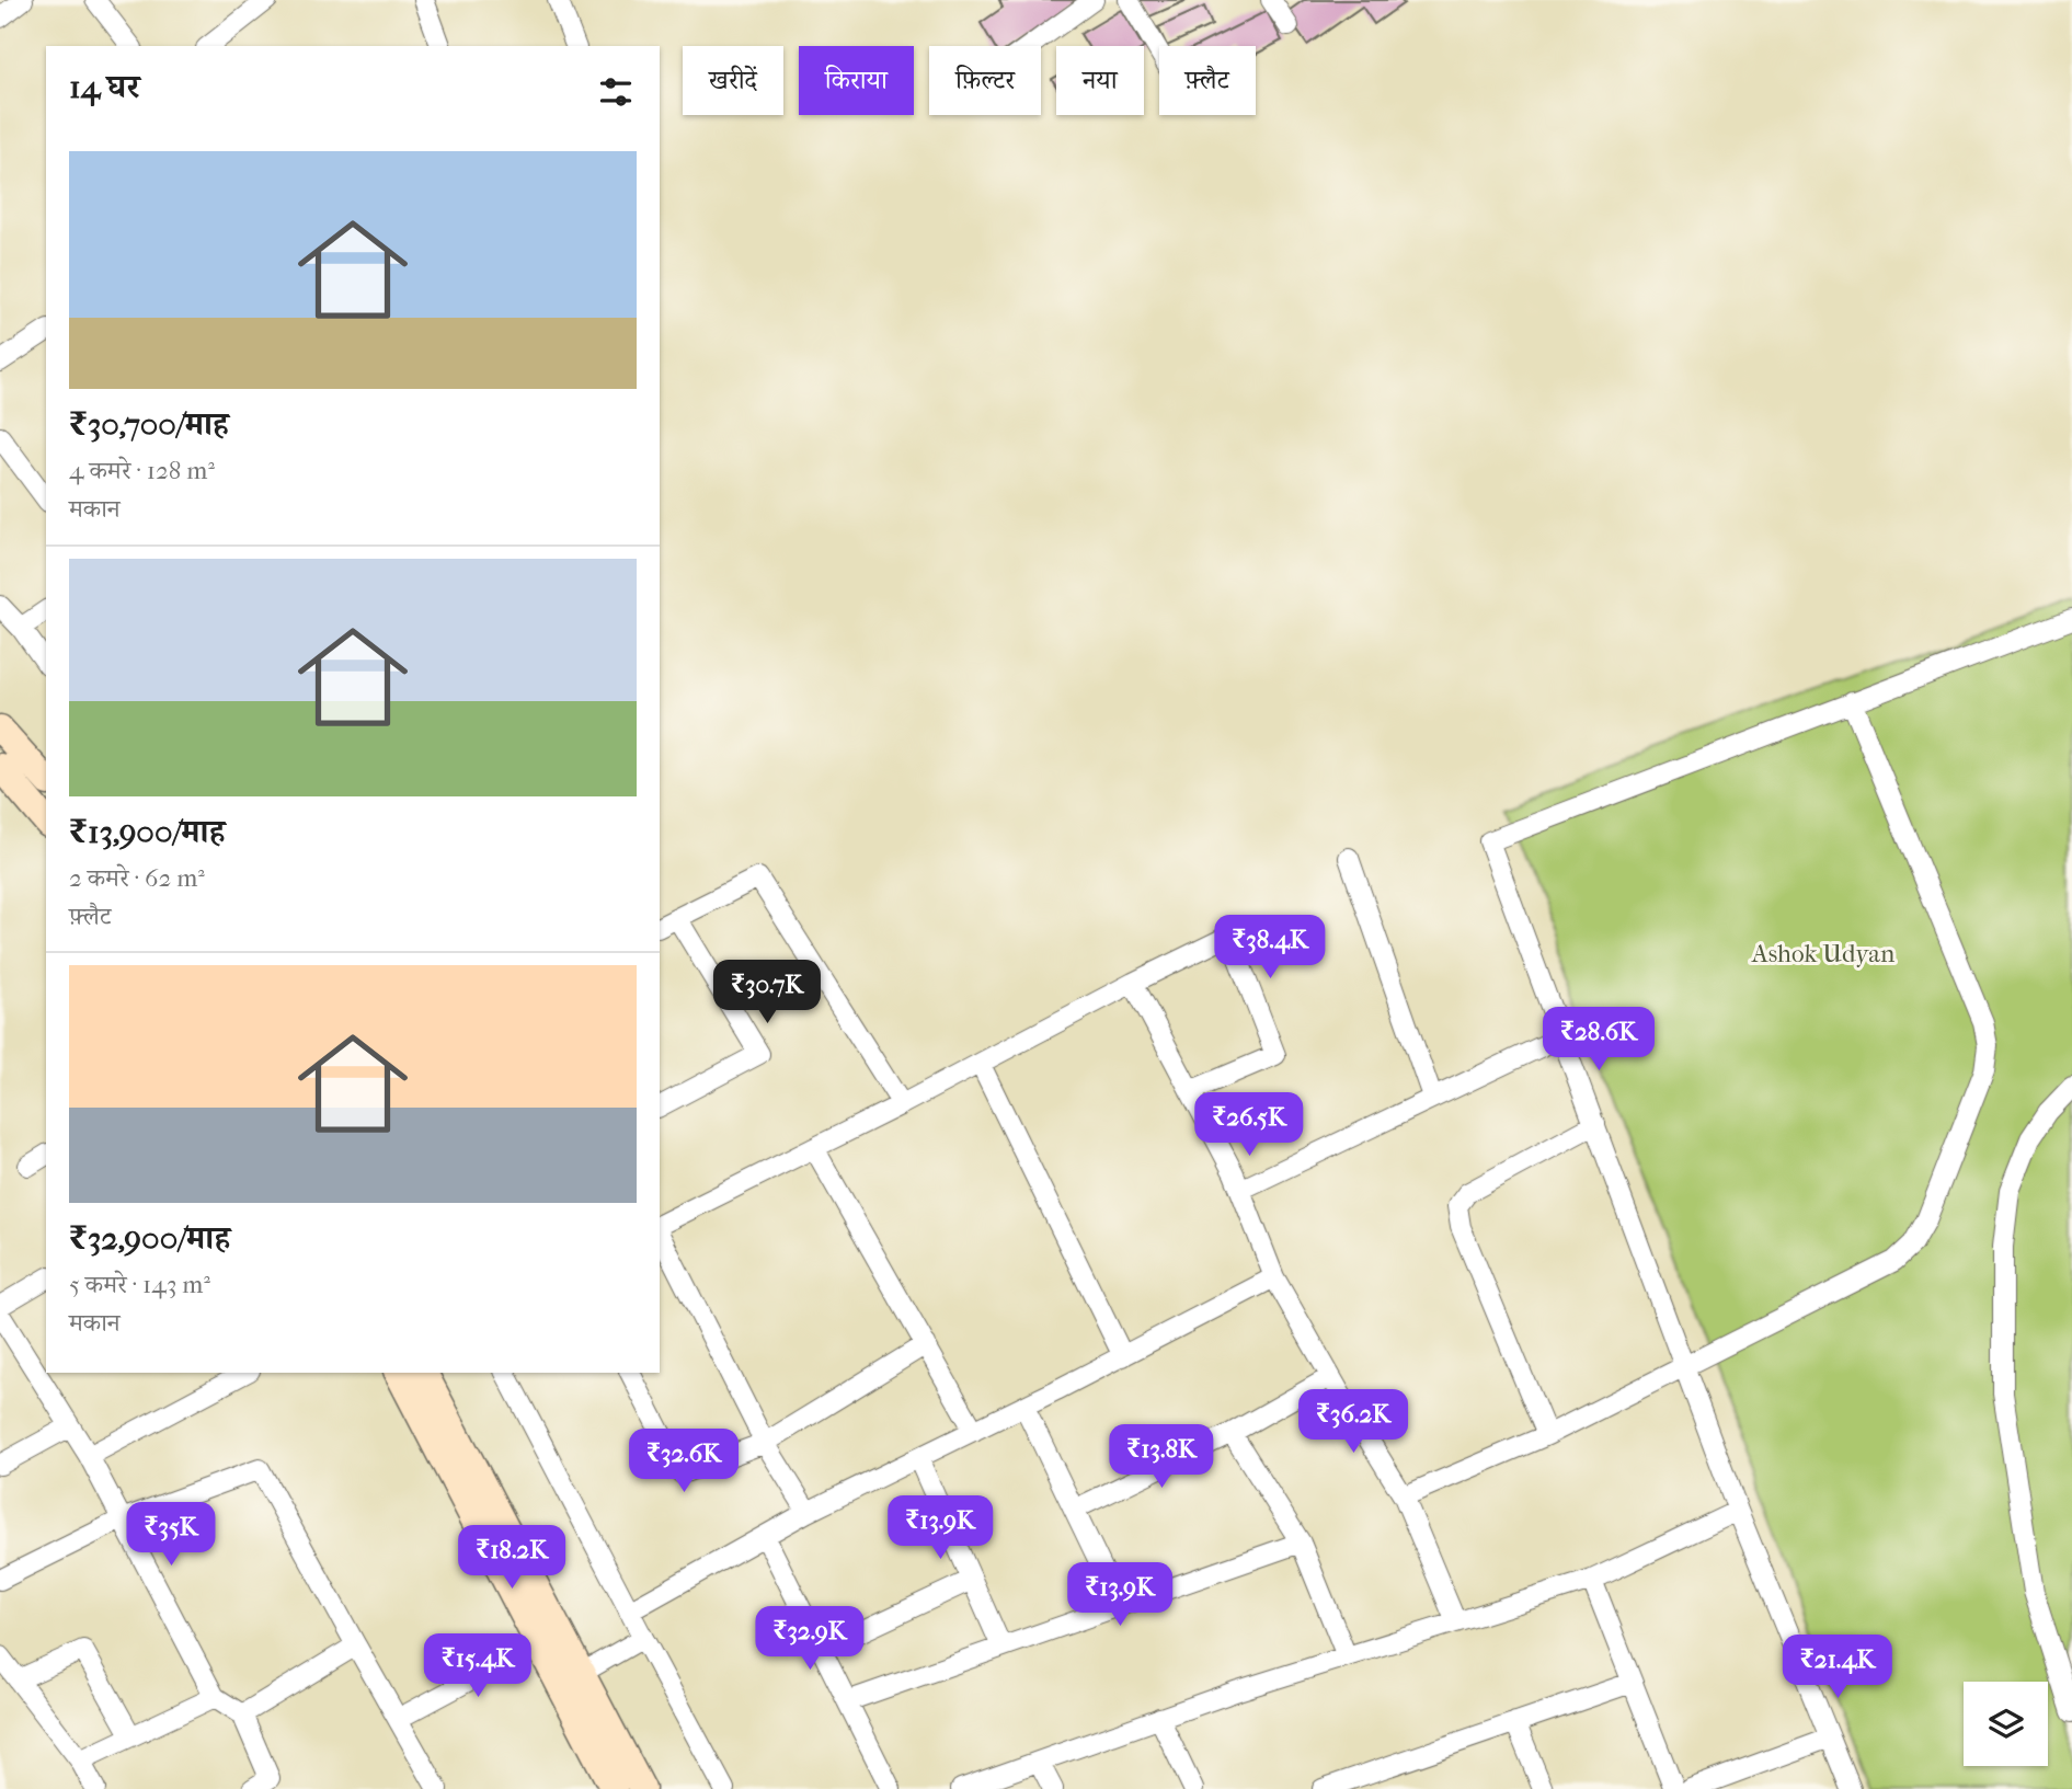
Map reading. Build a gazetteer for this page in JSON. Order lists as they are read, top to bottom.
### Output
{
  "parks": ["Ashok Udyan"],
  "page": {
    "chip": [
      "खरीदें",
      "किराया",
      "फ़िल्टर",
      "नया",
      "फ़्लैट"
    ],
    "heading": "14 घर",
    "list": [
      {
        "name": "₹30,700/माह",
        "note": "4 कमरे · 128 m² · मकान"
      },
      {
        "name": "₹13,900/माह",
        "note": "2 कमरे · 62 m² · फ़्लैट"
      },
      {
        "name": "₹32,900/माह",
        "note": "5 कमरे · 143 m² · मकान"
      }
    ],
    "price": [
      "₹38.4K",
      "₹30.7K",
      "₹28.6K",
      "₹26.5K",
      "₹36.2K",
      "₹13.8K",
      "₹32.6K",
      "₹13.9K",
      "₹35K",
      "₹18.2K",
      "₹13.9K",
      "₹32.9K",
      "₹15.4K",
      "₹21.4K"
    ]
  }
}
